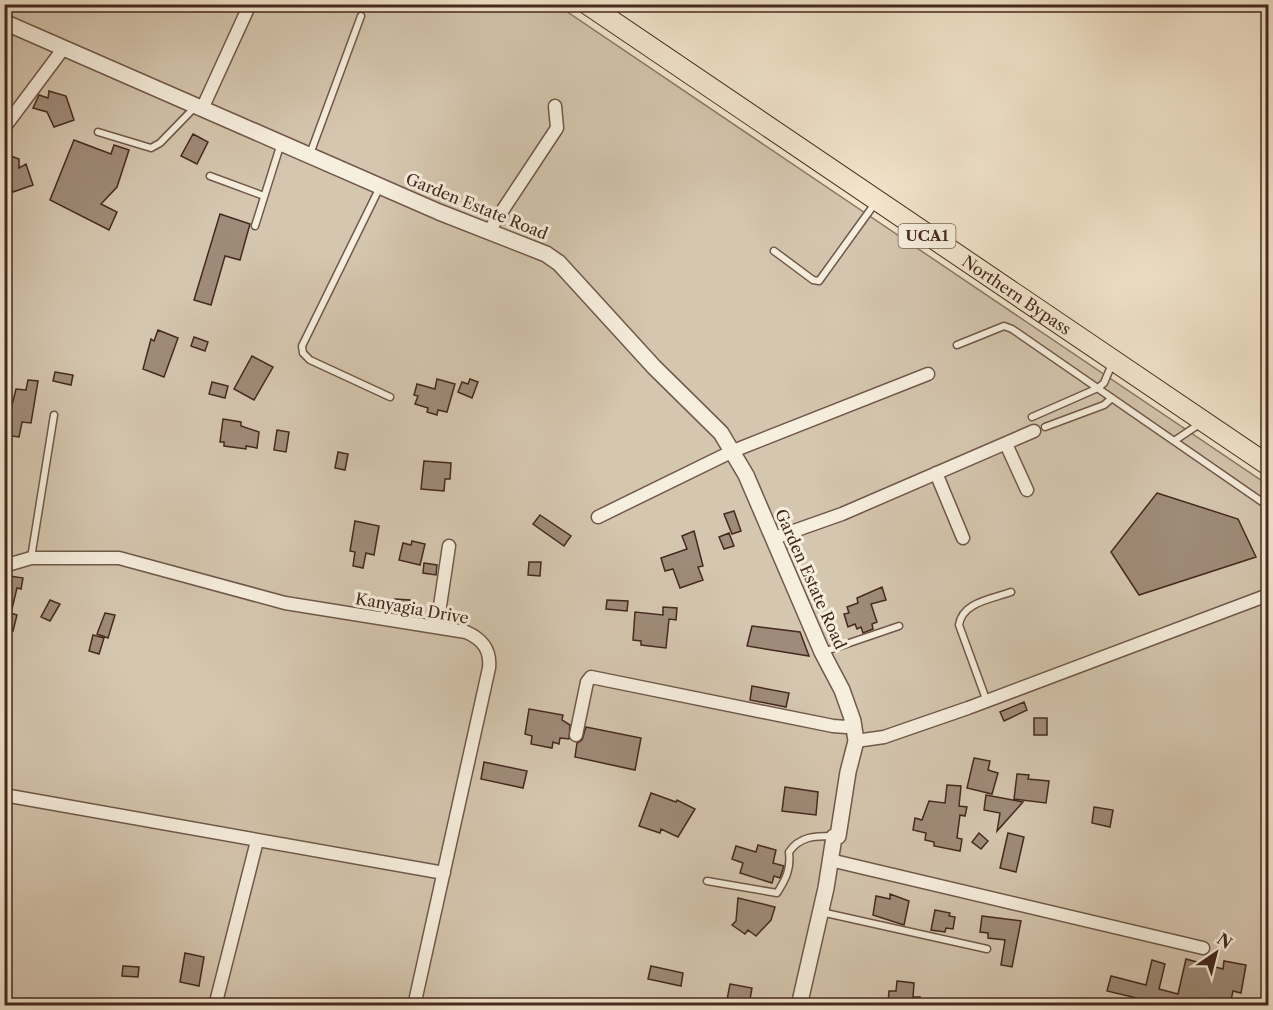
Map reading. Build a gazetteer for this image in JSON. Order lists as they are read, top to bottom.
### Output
{
  "streets": {
    "main road": ["UCA1", "Northern Bypass"],
    "street": ["Garden Estate Road", "Kanyagia Drive"]
  },
  "north": "top right"
}
